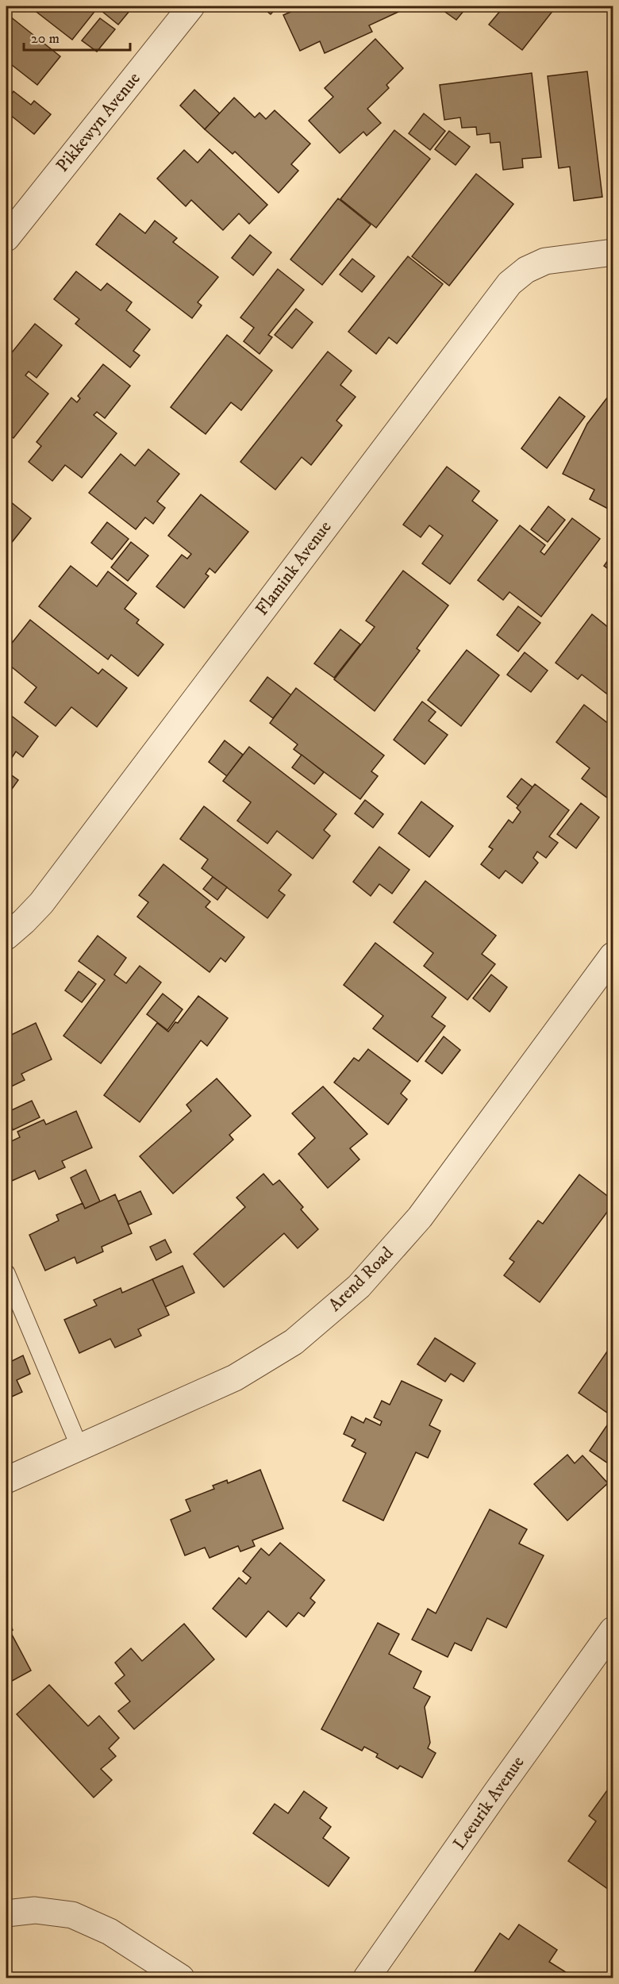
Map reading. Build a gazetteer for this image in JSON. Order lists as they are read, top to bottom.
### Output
{
  "streets": {
    "street": [
      "Pikkewyn Avenue",
      "Flamink Avenue",
      "Arend Road",
      "Leeurik Avenue"
    ]
  },
  "scale_bar": "20 m"
}
